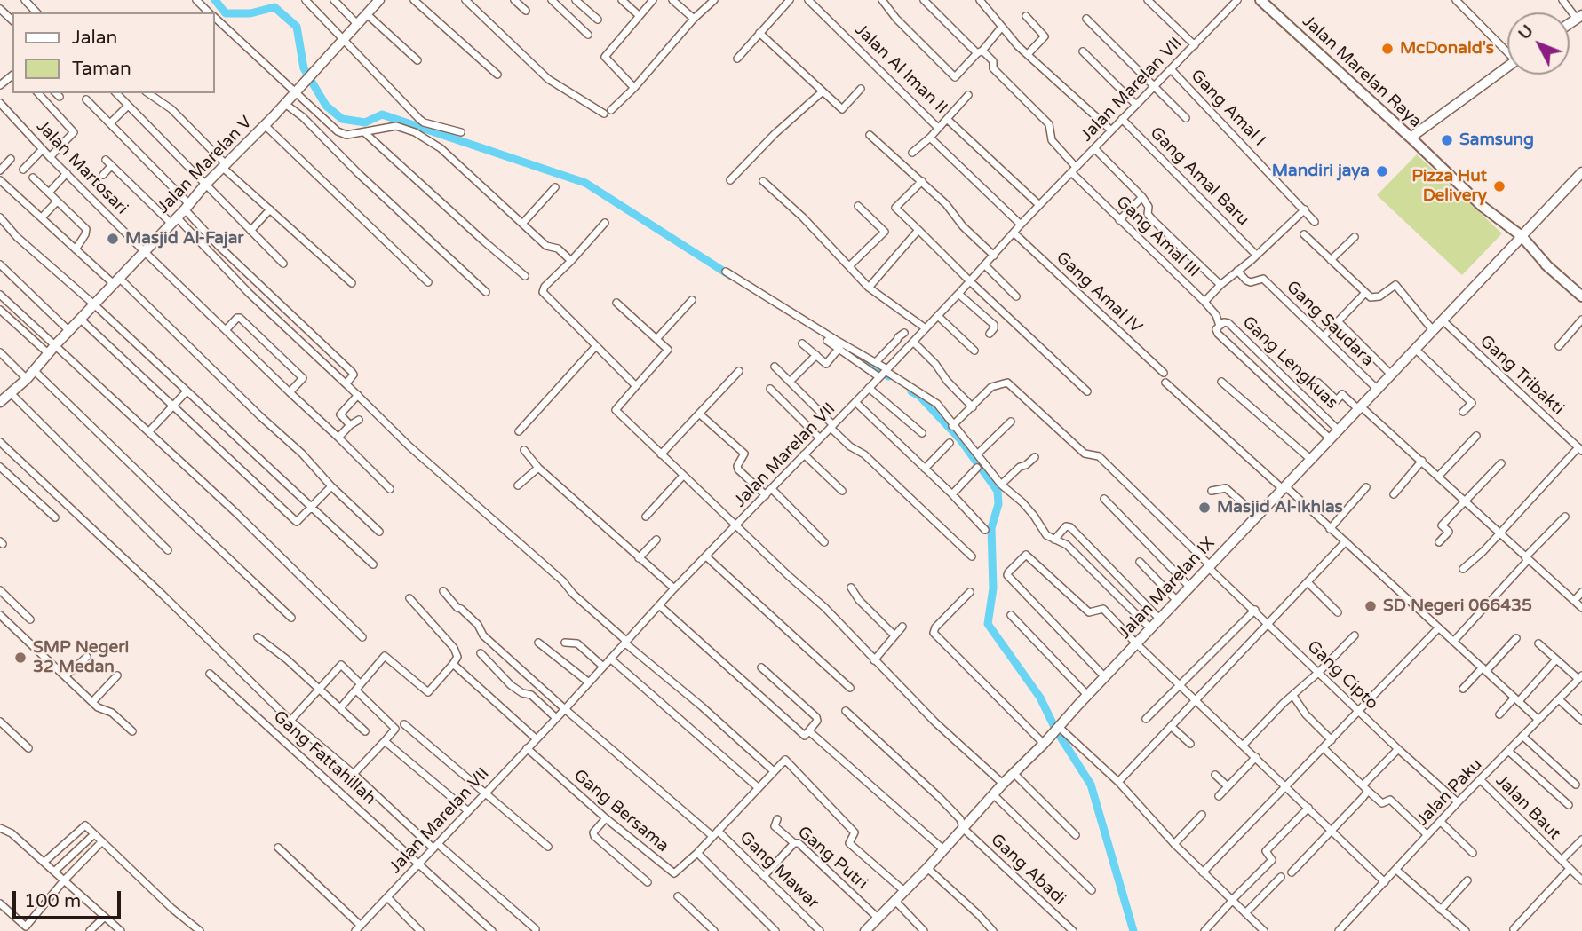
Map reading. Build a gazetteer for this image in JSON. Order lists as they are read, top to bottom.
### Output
{
  "streets": {
    "main road": ["Jalan Marelan Raya", "Jalan Marelan V", "Jalan Marelan IX"],
    "street": [
      "Jalan Al Iman II",
      "Jalan Marelan VII",
      "Gang Amal I",
      "Jalan Martosari",
      "Gang Amal Baru",
      "Gang Amal III",
      "Gang Amal IV",
      "Gang Saudara",
      "Gang Lengkuas",
      "Gang Tribakti",
      "Gang Cipto",
      "Gang Fattahillah",
      "Jalan Paku",
      "Jalan Baut",
      "Gang Bersama",
      "Gang Putri",
      "Gang Abadi",
      "Gang Mawar"
    ]
  },
  "crossings": [
    ["Jalan Marelan Raya", "Jalan Marelan IX"],
    ["Jalan Marelan VII", "Gang Amal I"],
    ["Jalan Marelan VII", "Gang Amal Baru"],
    ["Jalan Marelan VII", "Gang Amal III"],
    ["Jalan Marelan VII", "Gang Amal IV"],
    ["Jalan Marelan VII", "Gang Fattahillah"],
    ["Jalan Marelan VII", "Gang Bersama"],
    ["Jalan Marelan V", "Jalan Martosari"],
    ["Gang Amal III", "Gang Lengkuas"],
    ["Gang Amal III", "Jalan Marelan IX"],
    ["Gang Saudara", "Jalan Marelan IX"],
    ["Gang Lengkuas", "Jalan Marelan IX"],
    ["Gang Tribakti", "Jalan Marelan IX"],
    ["Jalan Marelan IX", "Gang Cipto"],
    ["Jalan Marelan IX", "Gang Putri"],
    ["Jalan Marelan IX", "Gang Abadi"],
    ["Jalan Marelan IX", "Gang Mawar"],
    ["Gang Cipto", "Jalan Paku"],
    ["Jalan Paku", "Jalan Baut"],
    ["Gang Bersama", "Gang Mawar"]
  ],
  "places": [
    "McDonald's",
    "Samsung",
    "Mandiri jaya",
    "Pizza Hut Delivery",
    "Masjid Al-Fajar",
    "Masjid Al-Ikhlas",
    "SD Negeri 066435",
    "SMP Negeri 32 Medan"
  ],
  "legend": ["Jalan", "Taman"],
  "scale_bar": "100 m",
  "north": "top left"
}
